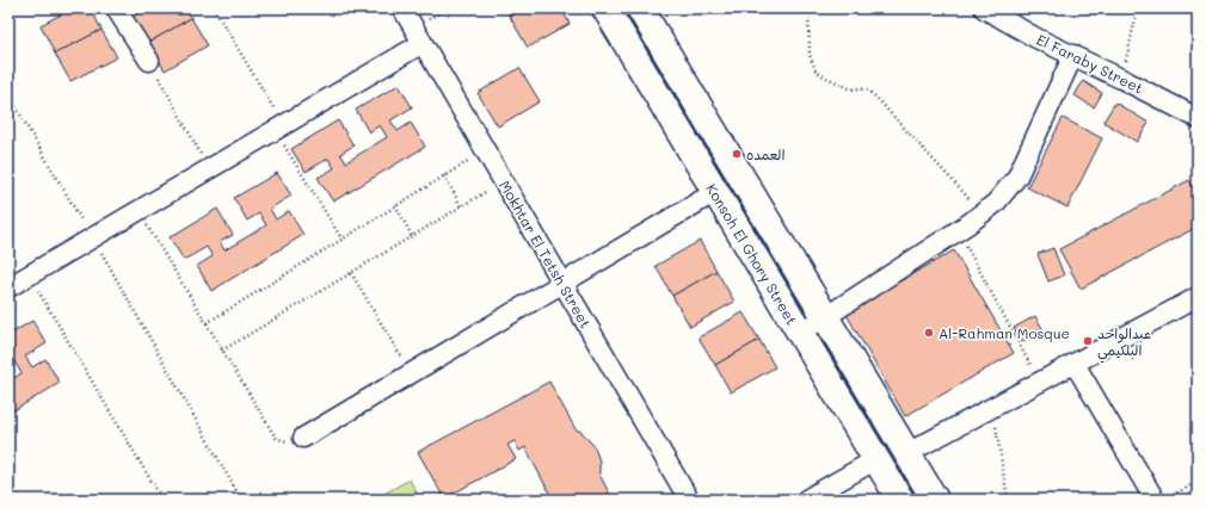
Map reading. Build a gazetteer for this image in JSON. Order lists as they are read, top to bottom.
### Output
{
  "streets": {
    "street": ["El Faraby Street", "Mokhtar El Tetsh Street", "Konsoh El Ghory Street"]
  },
  "places": ["العمده", "Al-Rahman Mosque", "عبدالواحد البلكيمي"]
}
